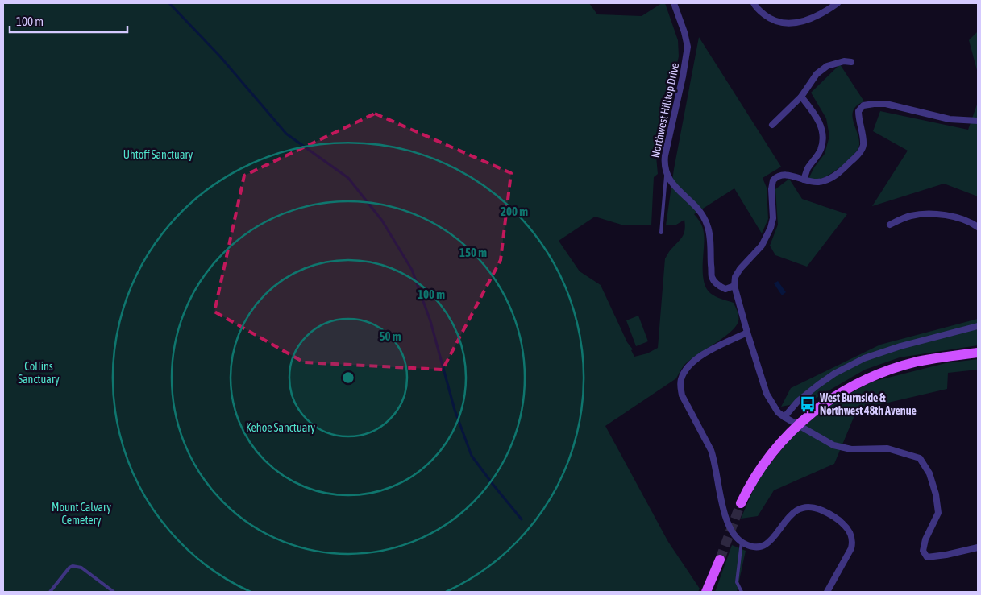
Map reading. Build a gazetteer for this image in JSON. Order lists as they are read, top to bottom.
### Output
{
  "streets": {
    "street": ["Northwest Hilltop Drive"]
  },
  "parks": [
    "Uhtoff Sanctuary",
    "Collins Sanctuary",
    "Kehoe Sanctuary",
    "Mount Calvary Cemetery"
  ],
  "places": {
    "bus stop": ["West Burnside & Northwest 48th Avenue"]
  },
  "scale_bar": "100 m",
  "rings": [
    "200 m",
    "150 m",
    "100 m",
    "50 m"
  ]
}
